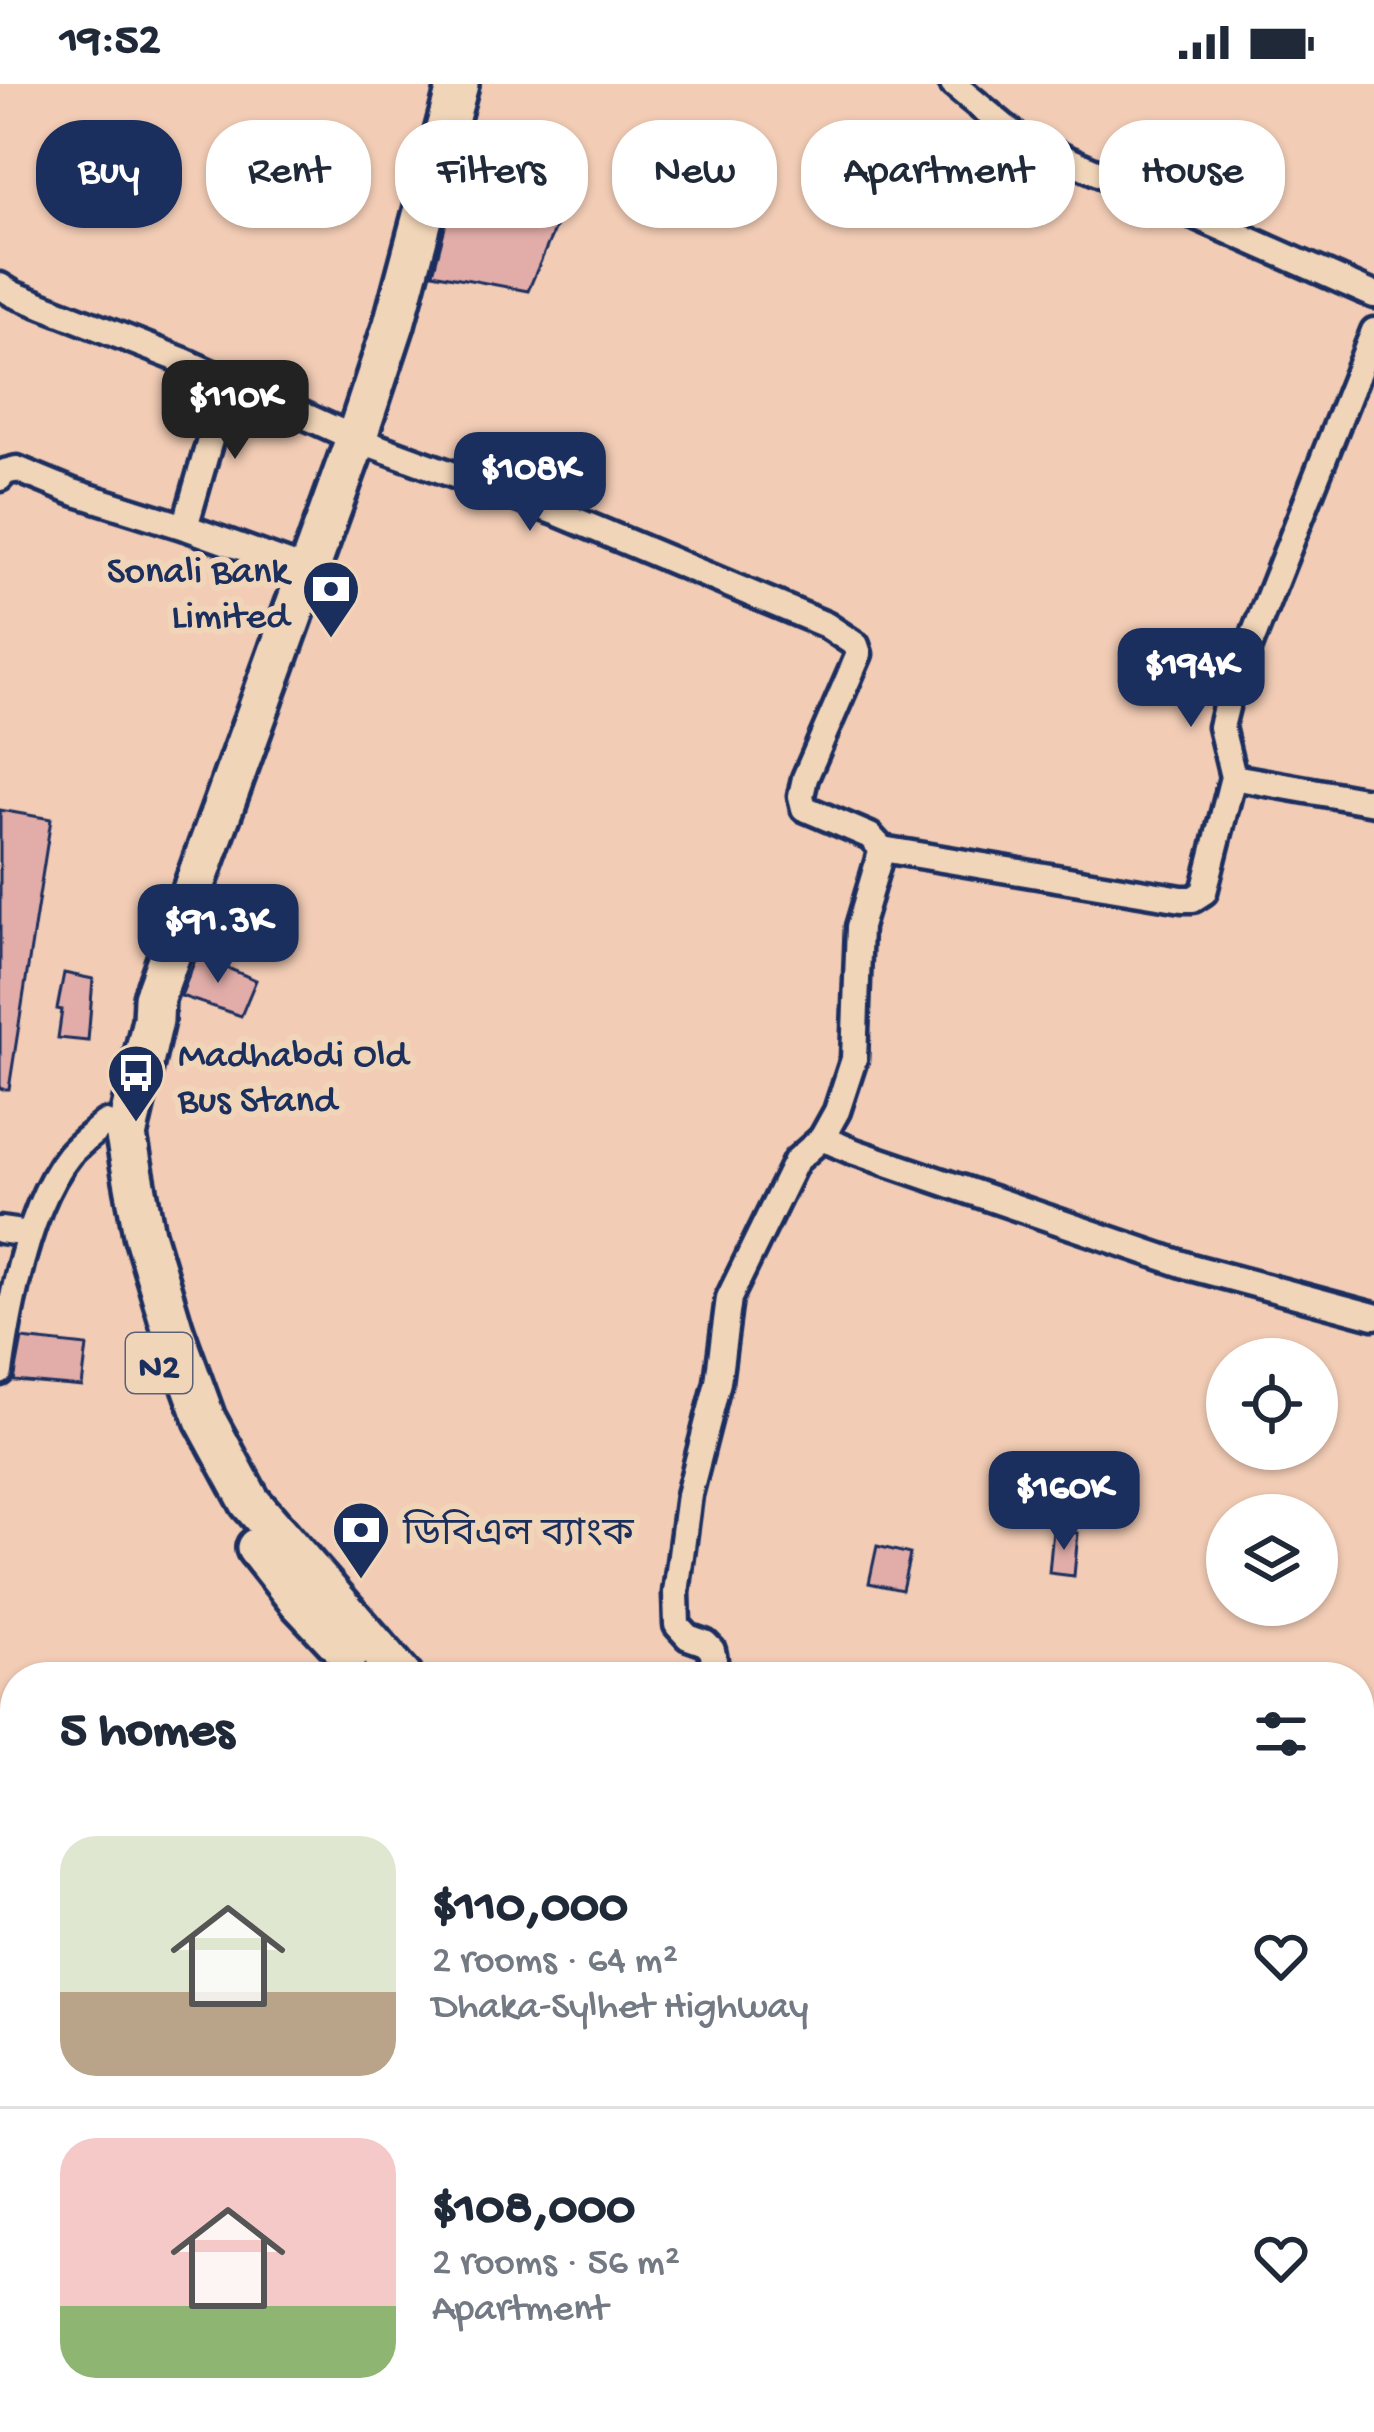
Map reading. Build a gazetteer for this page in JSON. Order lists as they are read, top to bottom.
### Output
{
  "streets": {
    "highway": ["N2"]
  },
  "places": {
    "bank": ["Sonali Bank Limited", "ডিবিএল ব্যাংক"],
    "bus stop": ["Madhabdi Old Bus Stand"]
  },
  "page": {
    "status": "19:52",
    "chip": [
      "Buy",
      "Rent",
      "Filters",
      "New",
      "Apartment",
      "House"
    ],
    "price": [
      "$110K",
      "$108K",
      "$194K",
      "$91.3K",
      "$160K"
    ],
    "heading": "5 homes",
    "list": [
      {
        "name": "$110,000",
        "note": "2 rooms · 64 m² · Dhaka-Sylhet Highway"
      },
      {
        "name": "$108,000",
        "note": "2 rooms · 56 m² · Apartment"
      }
    ]
  }
}
